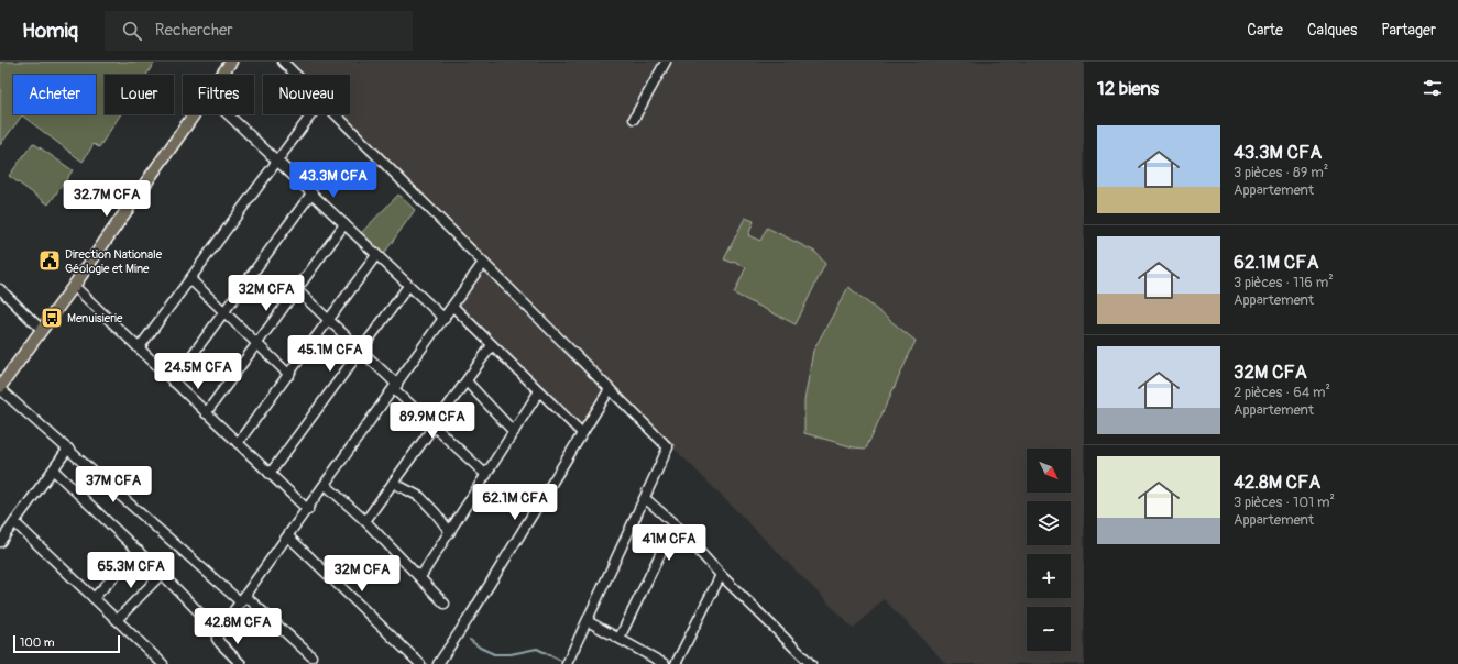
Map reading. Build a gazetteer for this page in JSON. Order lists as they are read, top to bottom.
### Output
{
  "places": {
    "public building": ["Direction Nationale Géologie et Mine"],
    "bus stop": ["Menuisierie"]
  },
  "scale_bar": "100 m",
  "north": "bottom right",
  "page": {
    "header": "Homiq",
    "search": "Rechercher",
    "nav": ["Carte", "Calques", "Partager"],
    "heading": "12 biens",
    "chip": [
      "Acheter",
      "Louer",
      "Filtres",
      "Nouveau"
    ],
    "list": [
      {
        "name": "43.3M CFA",
        "note": "3 pièces · 89 m² · Appartement"
      },
      {
        "name": "62.1M CFA",
        "note": "3 pièces · 116 m² · Appartement"
      },
      {
        "name": "32M CFA",
        "note": "2 pièces · 64 m² · Appartement"
      },
      {
        "name": "42.8M CFA",
        "note": "3 pièces · 101 m² · Appartement"
      }
    ],
    "price": [
      "43.3M CFA",
      "32.7M CFA",
      "32M CFA",
      "45.1M CFA",
      "24.5M CFA",
      "89.9M CFA",
      "37M CFA",
      "62.1M CFA",
      "41M CFA",
      "65.3M CFA",
      "32M CFA",
      "42.8M CFA"
    ],
    "map_buttons": ["+", "−"],
    "scale": "100 m"
  }
}
